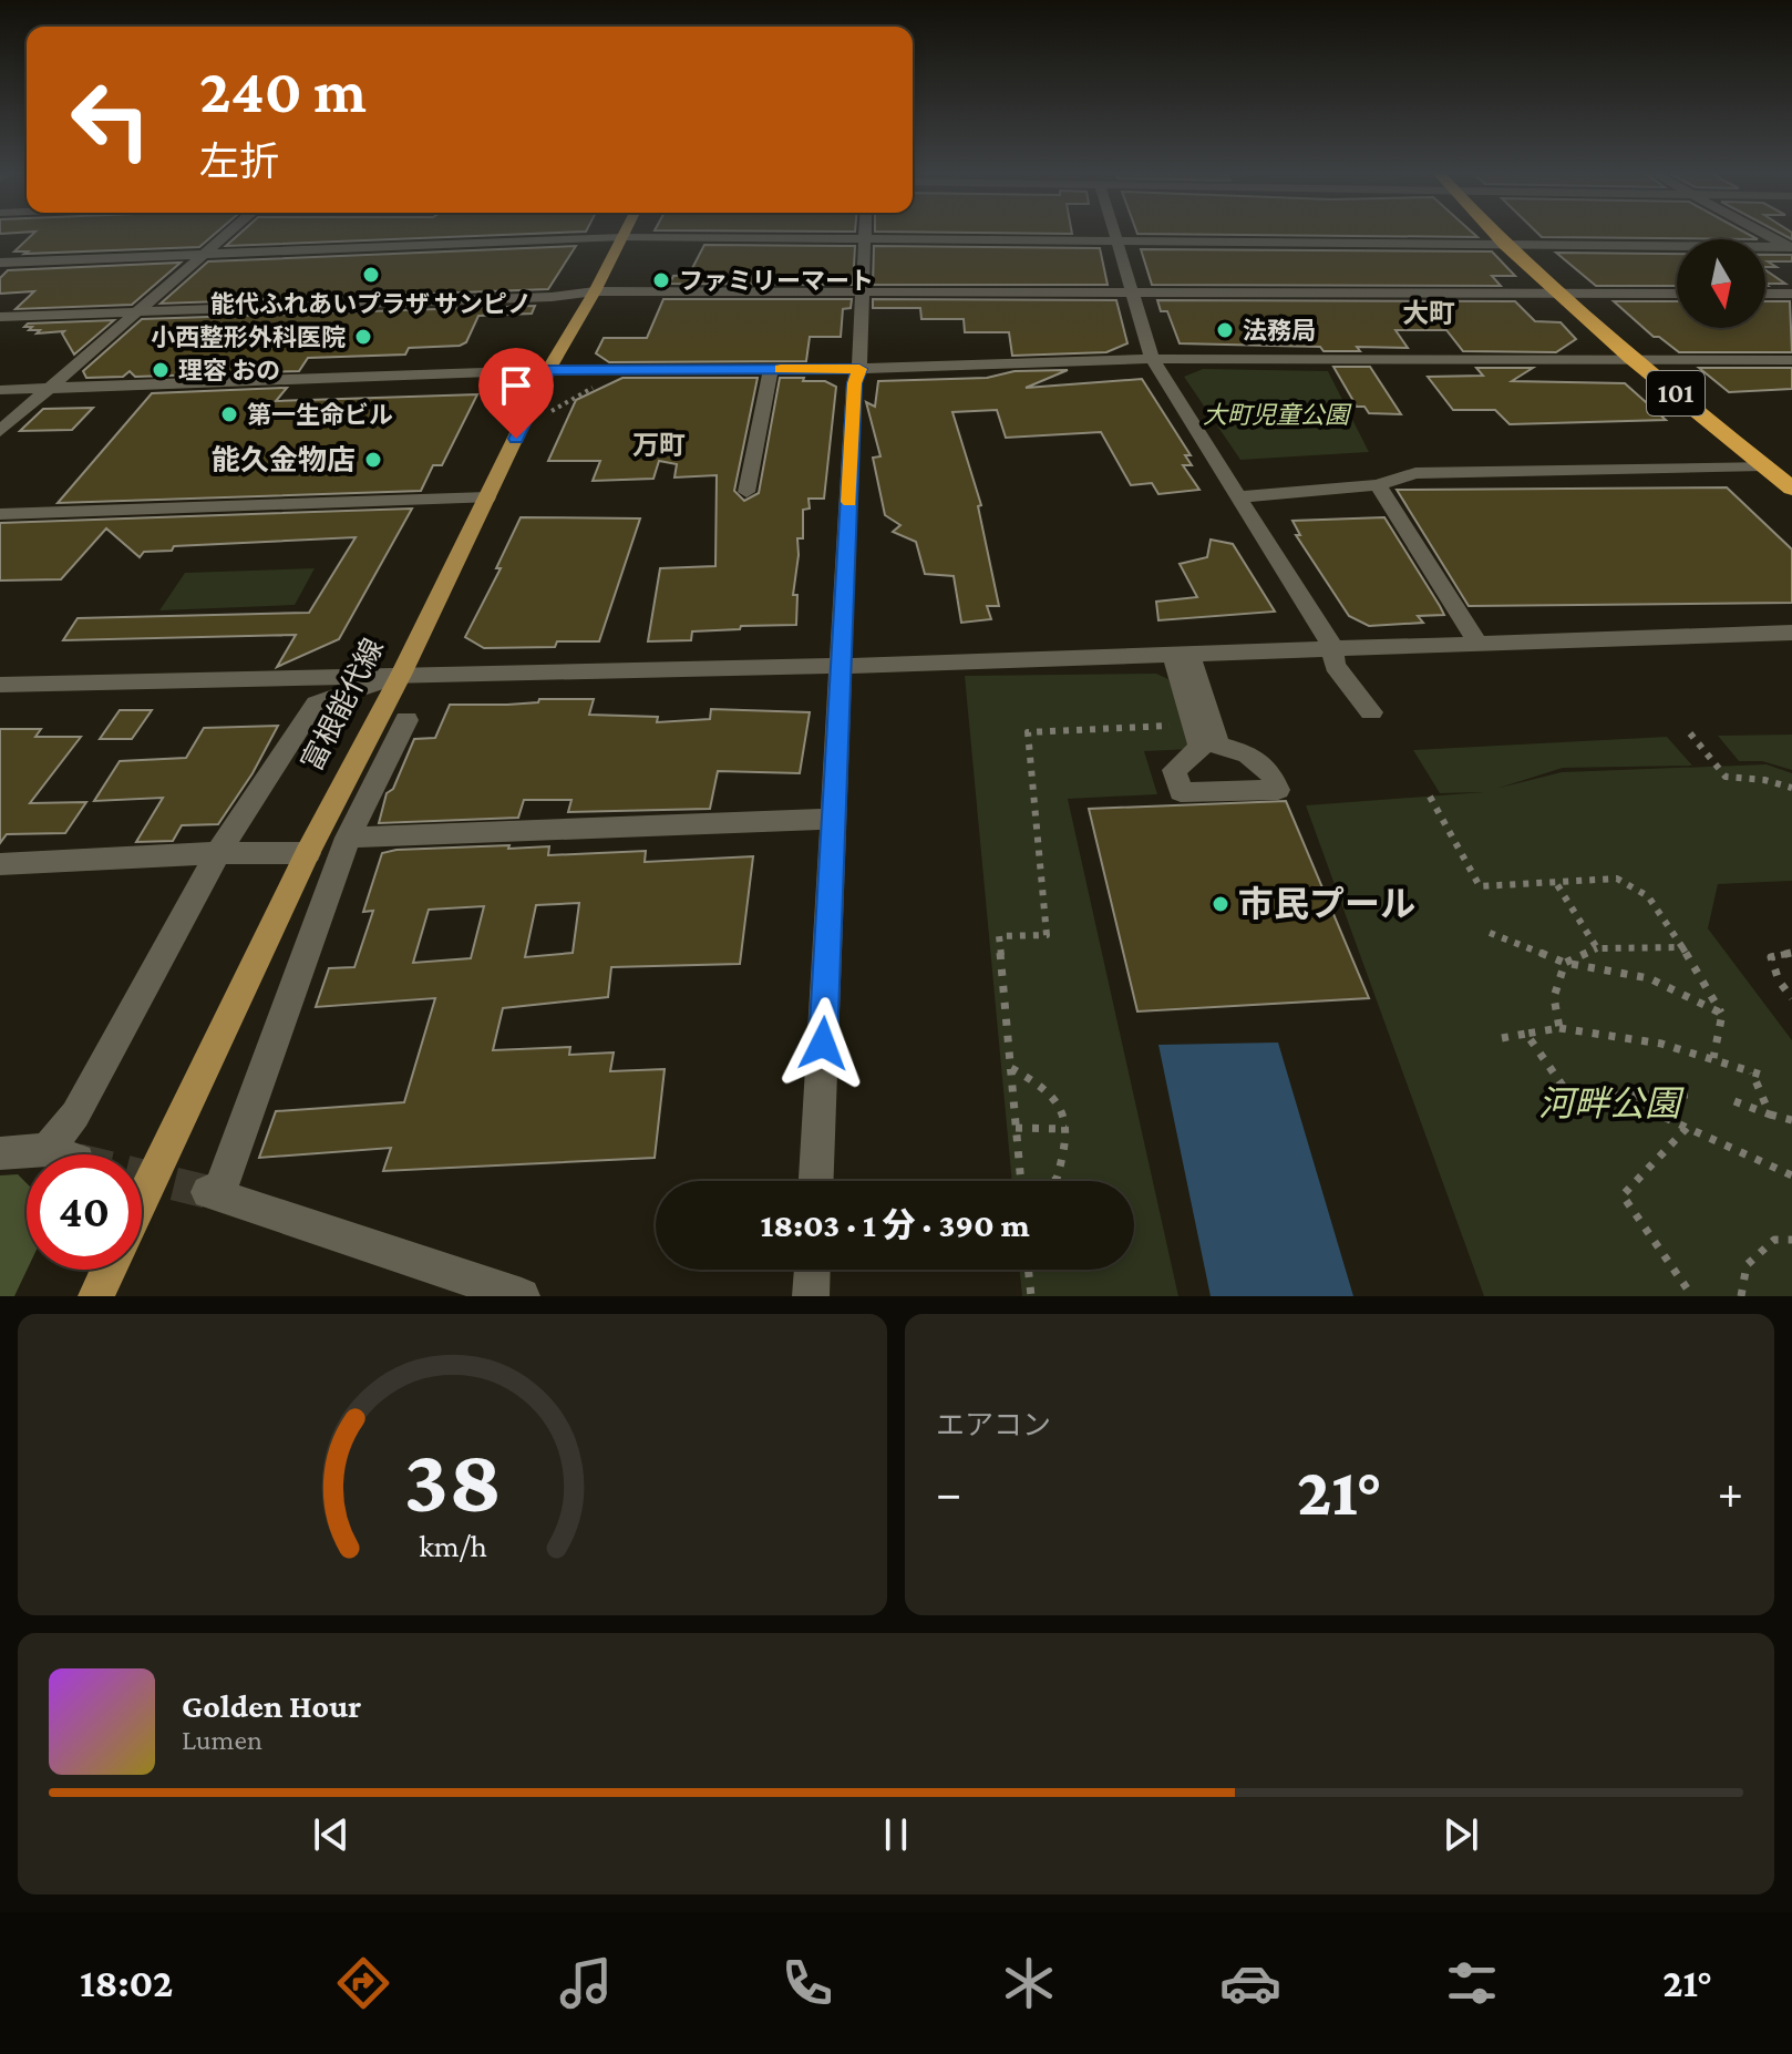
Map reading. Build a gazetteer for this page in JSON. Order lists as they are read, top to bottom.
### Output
{
  "streets": {
    "highway": ["101"],
    "main road": ["富根能代線"]
  },
  "districts": ["大町", "万町"],
  "parks": ["大町児童公園", "河畔公園"],
  "places": [
    "能代ふれあいプラザ サンピノ",
    "ファミリーマート",
    "法務局",
    "小西整形外科医院",
    "理容 おの",
    "第一生命ビル",
    "能久金物店",
    "市民プール"
  ],
  "north": "bottom",
  "page": {
    "turn": ["240 m", "左折"],
    "limit": "40",
    "trip": "18:03 · 1 分 · 390 m",
    "tile": "エアコン",
    "heat": ["−", "21°", "+"],
    "song": ["Golden Hour", "Lumen"],
    "tabs": ["18:02", "21°"],
    "gauge": ["38", "km/h"]
  }
}
